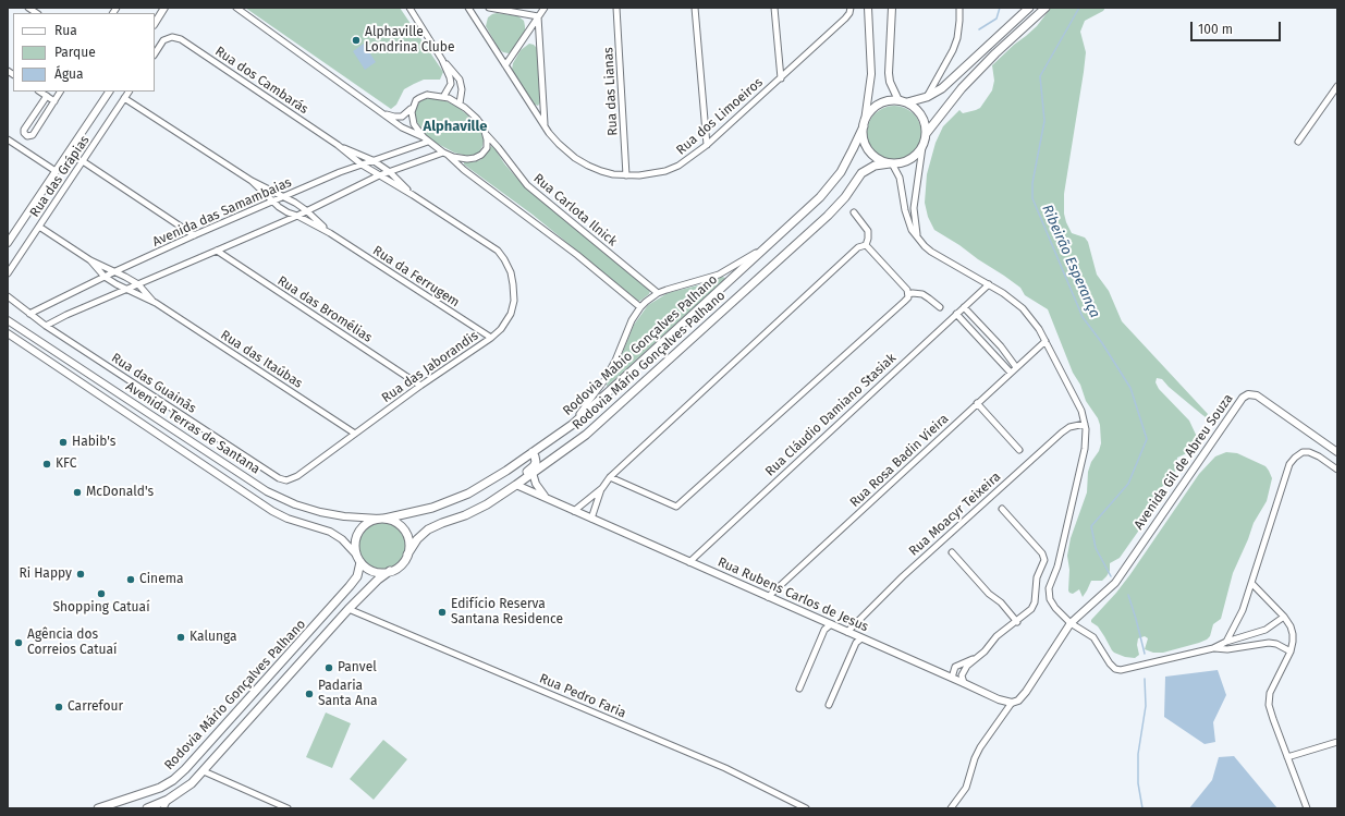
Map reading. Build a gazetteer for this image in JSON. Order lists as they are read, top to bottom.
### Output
{
  "streets": {
    "main road": ["Rodovia Mabio Gonçalves Palhano", "Rodovia Mário Gonçalves Palhano"],
    "street": [
      "Rua dos Cambarás",
      "Rua das Lianas",
      "Rua dos Limoeiros",
      "Rua das Grápias",
      "Rua Carlota Ilnick",
      "Avenida das Samambaias",
      "Rua da Ferrugem",
      "Rua das Bromélias",
      "Rua das Itaúbas",
      "Rua das Jaborandis",
      "Rua das Guainãs",
      "Rua Cláudio Damiano Stasiak",
      "Avenida Terras de Santana",
      "Rua Rosa Badin Vieira",
      "Avenida Gil de Abreu Souza",
      "Rua Moacyr Teixeira",
      "Rua Rubens Carlos de Jesus",
      "Rua Pedro Faria"
    ]
  },
  "crossings": [
    ["Rua dos Cambarás", "Avenida das Samambaias"],
    ["Rua dos Cambarás", "Rua das Jaborandis"],
    ["Rua das Lianas", "Rua dos Limoeiros"],
    ["Rua das Grápias", "Rua da Ferrugem"],
    ["Rua das Grápias", "Rua das Itaúbas"],
    ["Rua Carlota Ilnick", "Avenida das Samambaias"],
    ["Avenida das Samambaias", "Rua da Ferrugem"],
    ["Avenida das Samambaias", "Rua das Itaúbas"],
    ["Avenida das Samambaias", "Rua das Guainãs"],
    ["Rua da Ferrugem", "Rua das Jaborandis"],
    ["Rua das Bromélias", "Rua das Jaborandis"],
    ["Rodovia Mabio Gonçalves Palhano", "Rodovia Mário Gonçalves Palhano"],
    ["Rodovia Mabio Gonçalves Palhano", "Avenida Terras de Santana"],
    ["Rua das Itaúbas", "Rua das Jaborandis"],
    ["Rodovia Mário Gonçalves Palhano", "Avenida Terras de Santana"],
    ["Rodovia Mário Gonçalves Palhano", "Rua Rubens Carlos de Jesus"],
    ["Rodovia Mário Gonçalves Palhano", "Rua Pedro Faria"],
    ["Rua das Jaborandis", "Rua das Guainãs"],
    ["Rua Cláudio Damiano Stasiak", "Rua Rubens Carlos de Jesus"],
    ["Rua Rosa Badin Vieira", "Rua Rubens Carlos de Jesus"],
    ["Rua Moacyr Teixeira", "Rua Rubens Carlos de Jesus"]
  ],
  "districts": ["Alphaville"],
  "water": ["Ribeirão Esperança"],
  "places": [
    "Alphaville Londrina Clube",
    "Habib's",
    "KFC",
    "McDonald's",
    "Ri Happy",
    "Cinema",
    "Shopping Catuaí",
    "Edifício Reserva Santana Residence",
    "Kalunga",
    "Agência dos Correios Catuaí",
    "Panvel",
    "Padaria Santa Ana",
    "Carrefour"
  ],
  "legend": ["Rua", "Parque", "Água"],
  "scale_bar": "100 m"
}
